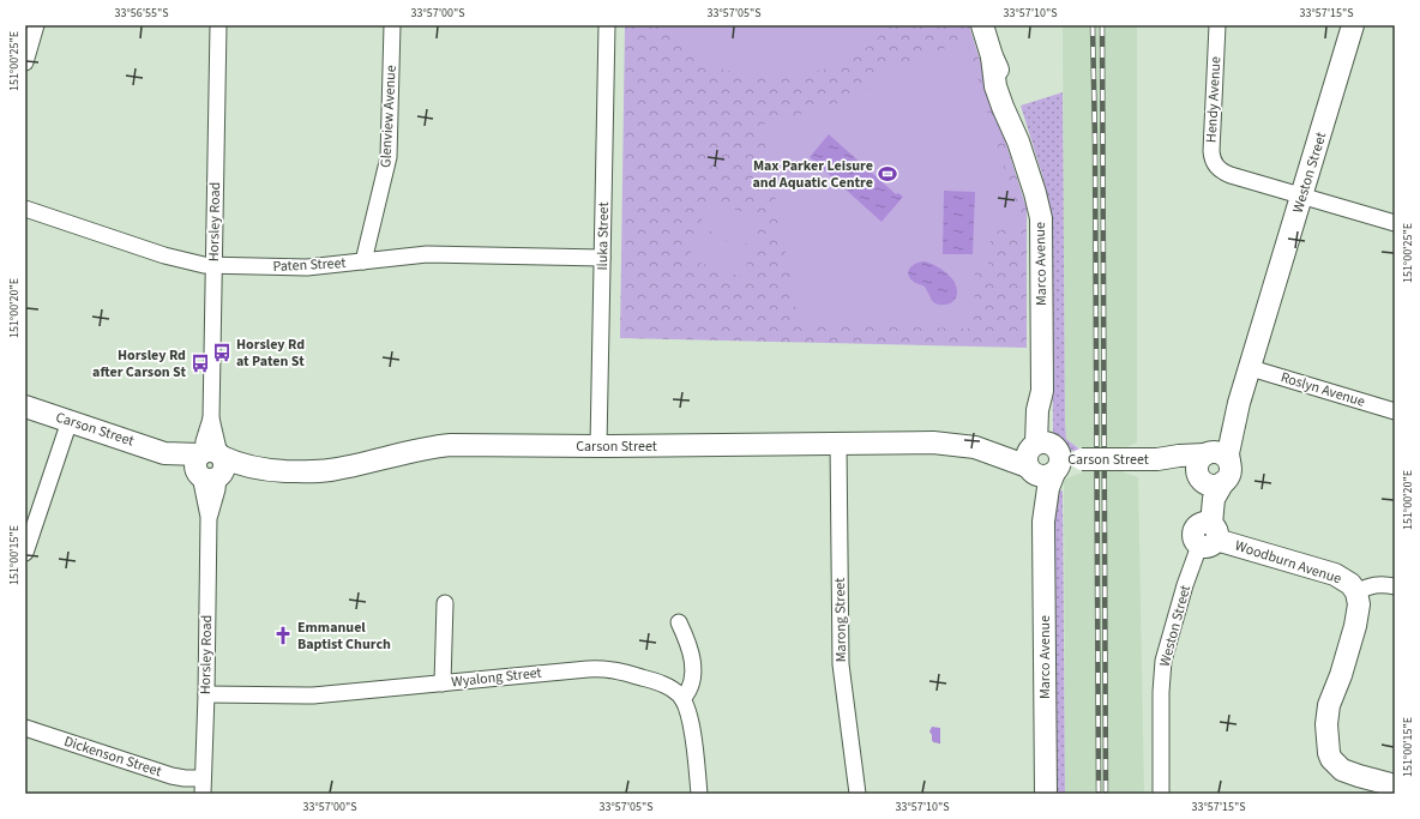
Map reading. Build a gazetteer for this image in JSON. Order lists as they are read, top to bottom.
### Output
{
  "streets": {
    "street": [
      "Hendy Avenue",
      "Glenview Avenue",
      "Weston Street",
      "Horsley Road",
      "Iluka Street",
      "Marco Avenue",
      "Paten Street",
      "Roslyn Avenue",
      "Carson Street",
      "Woodburn Avenue",
      "Marong Street",
      "Wyalong Street",
      "Dickenson Street"
    ]
  },
  "crossings": [
    ["Hendy Avenue", "Weston Street"],
    ["Glenview Avenue", "Paten Street"],
    ["Weston Street", "Roslyn Avenue"],
    ["Weston Street", "Carson Street"],
    ["Weston Street", "Woodburn Avenue"],
    ["Horsley Road", "Paten Street"],
    ["Horsley Road", "Carson Street"],
    ["Horsley Road", "Wyalong Street"],
    ["Horsley Road", "Dickenson Street"],
    ["Iluka Street", "Paten Street"],
    ["Iluka Street", "Carson Street"],
    ["Marco Avenue", "Carson Street"],
    ["Carson Street", "Marong Street"]
  ],
  "places": {
    "sports": ["Max Parker Leisure and Aquatic Centre"],
    "bus stop": ["Horsley Rd at Paten St", "Horsley Rd after Carson St"],
    "church": ["Emmanuel Baptist Church"]
  },
  "coordinates": [
    "33°56'55\"S",
    "33°57'00\"S",
    "33°57'05\"S",
    "33°57'10\"S",
    "33°57'15\"S",
    "151°00'25\"E",
    "151°00'20\"E",
    "151°00'15\"E"
  ]
}
